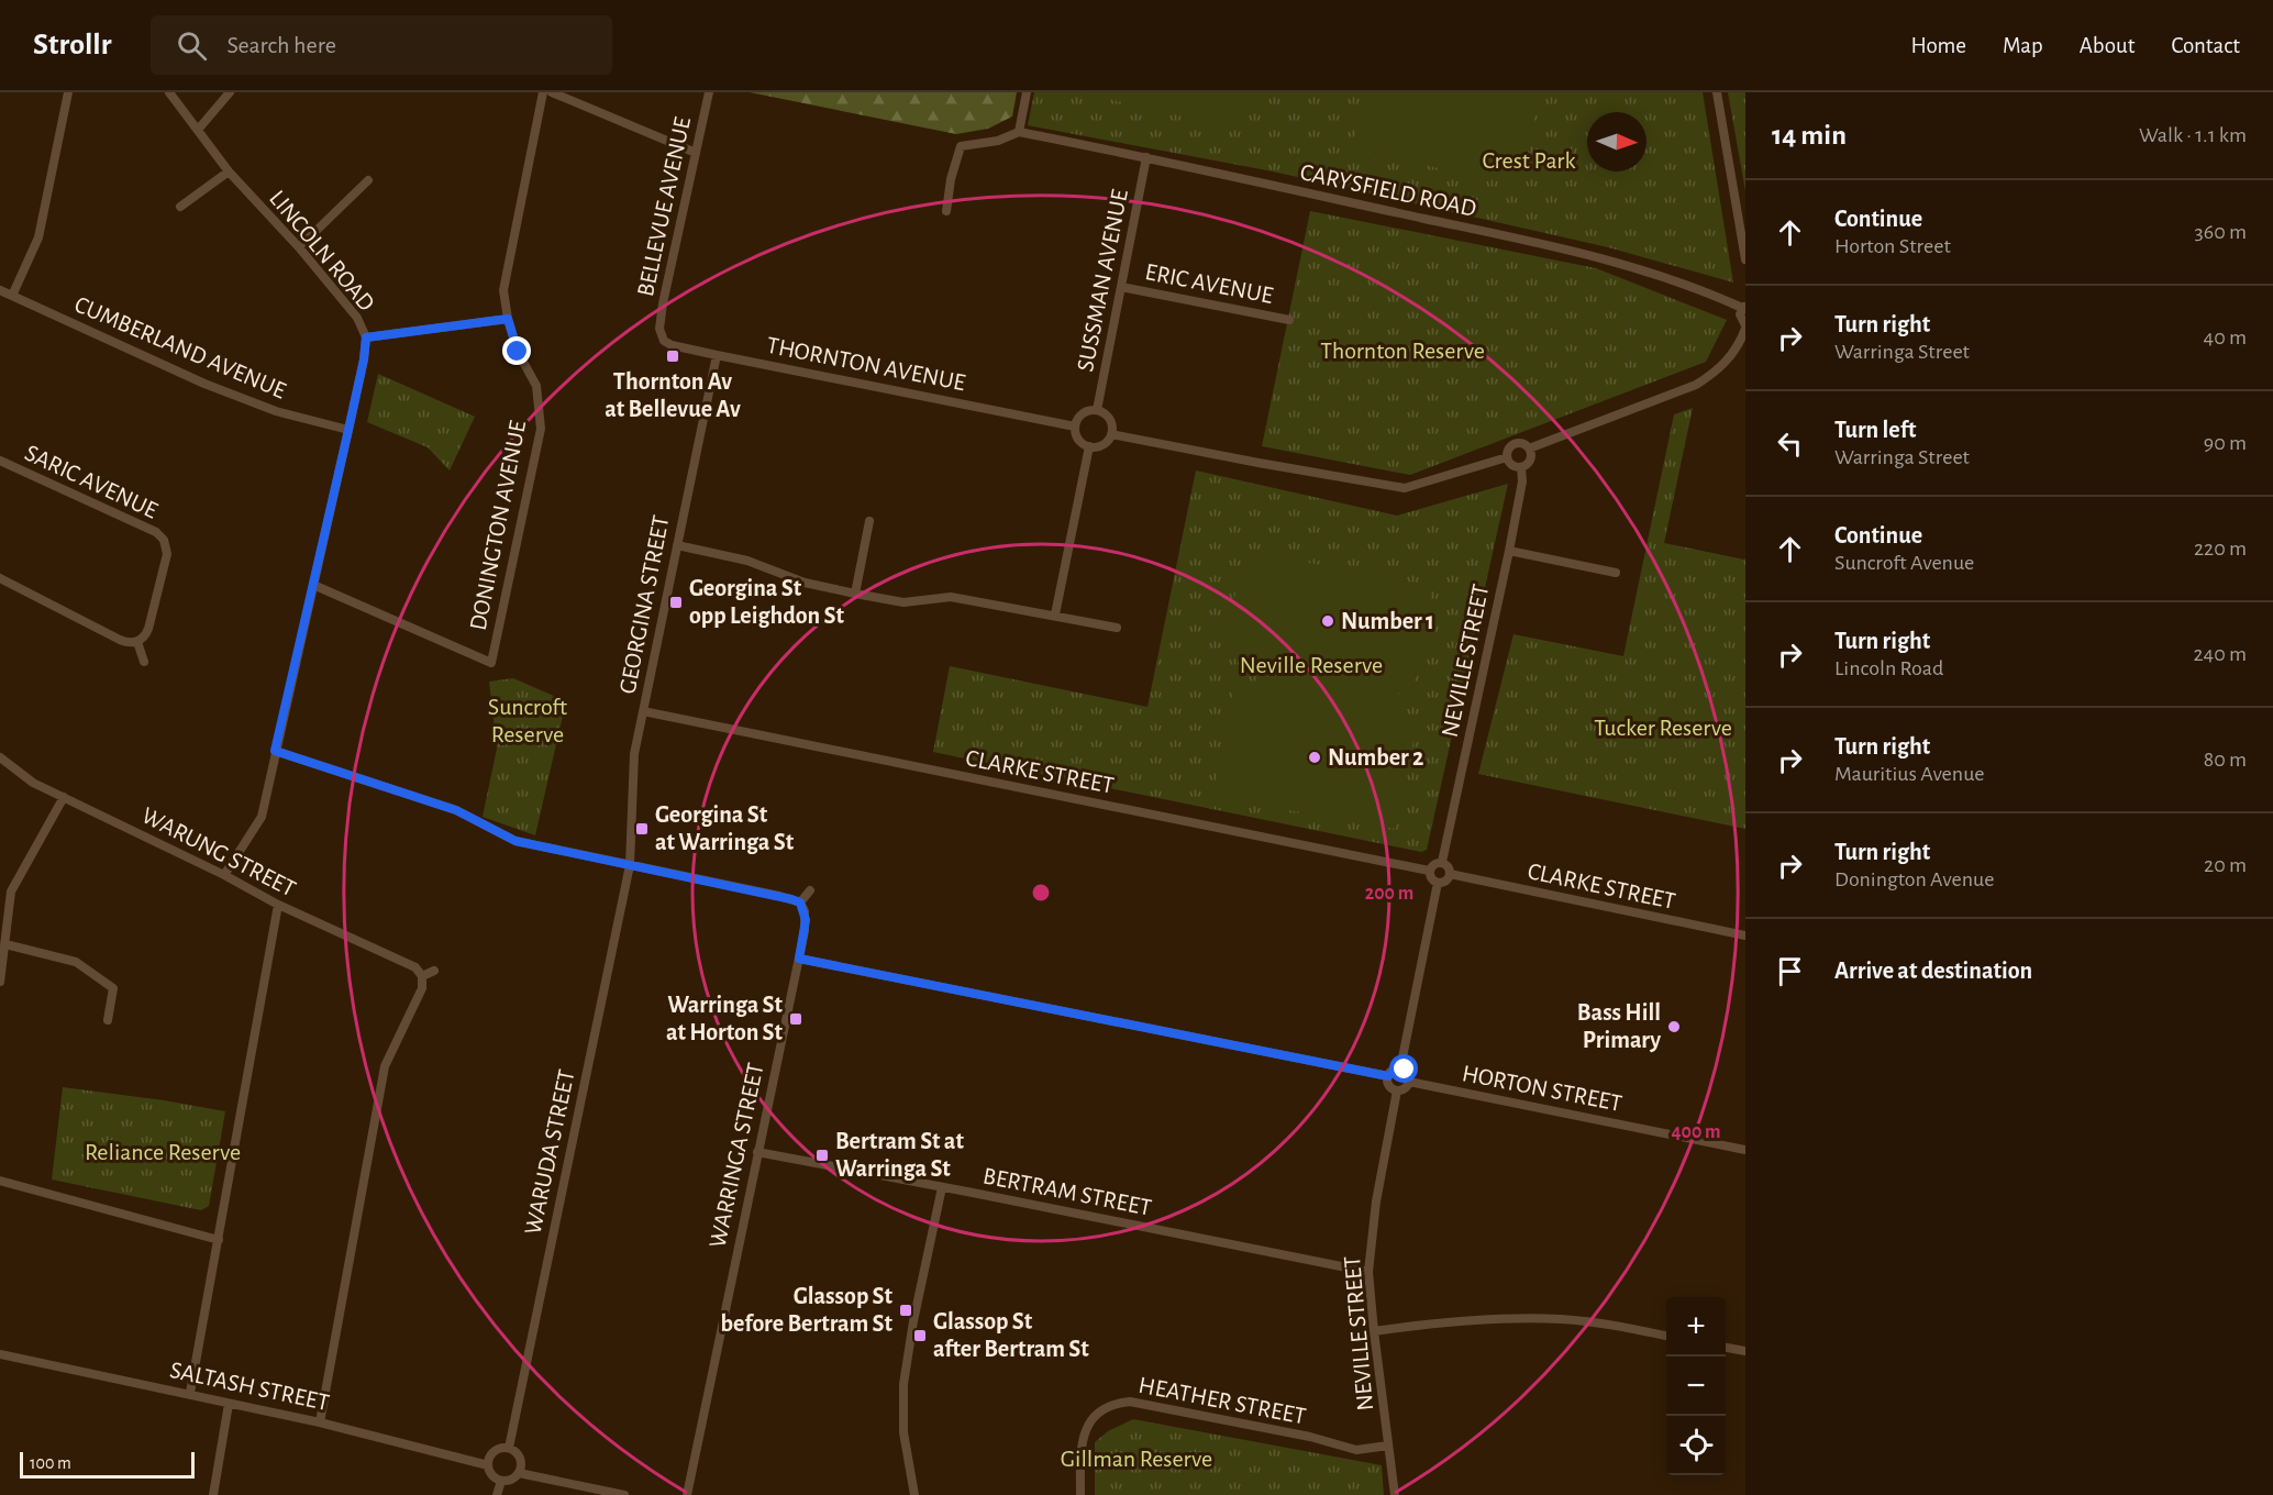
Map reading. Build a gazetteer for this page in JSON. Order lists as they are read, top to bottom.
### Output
{
  "streets": {
    "street": [
      "CARYSFIELD ROAD",
      "BELLEVUE AVENUE",
      "LINCOLN ROAD",
      "SUSSMAN AVENUE",
      "ERIC AVENUE",
      "CUMBERLAND AVENUE",
      "THORNTON AVENUE",
      "SARIC AVENUE",
      "DONINGTON AVENUE",
      "GEORGINA STREET",
      "NEVILLE STREET",
      "CLARKE STREET",
      "WARUNG STREET",
      "HORTON STREET",
      "WARUDA STREET",
      "WARRINGA STREET",
      "BERTRAM STREET",
      "SALTASH STREET",
      "HEATHER STREET"
    ]
  },
  "crossings": [
    ["CARYSFIELD ROAD", "SUSSMAN AVENUE"],
    ["BELLEVUE AVENUE", "THORNTON AVENUE"],
    ["LINCOLN ROAD", "CUMBERLAND AVENUE"],
    ["LINCOLN ROAD", "DONINGTON AVENUE"],
    ["LINCOLN ROAD", "WARUNG STREET"],
    ["SUSSMAN AVENUE", "ERIC AVENUE"],
    ["SUSSMAN AVENUE", "THORNTON AVENUE"],
    ["THORNTON AVENUE", "GEORGINA STREET"],
    ["GEORGINA STREET", "CLARKE STREET"],
    ["GEORGINA STREET", "WARUDA STREET"],
    ["NEVILLE STREET", "CLARKE STREET"],
    ["NEVILLE STREET", "HORTON STREET"],
    ["NEVILLE STREET", "BERTRAM STREET"],
    ["NEVILLE STREET", "HEATHER STREET"],
    ["WARUDA STREET", "SALTASH STREET"],
    ["WARRINGA STREET", "BERTRAM STREET"]
  ],
  "parks": [
    "Crest Park",
    "Thornton Reserve",
    "Neville Reserve",
    "Suncroft Reserve",
    "Tucker Reserve",
    "Reliance Reserve",
    "Gillman Reserve"
  ],
  "places": {
    "transit": [
      "Thornton Av at Bellevue Av",
      "Georgina St opp Leighdon St",
      "Georgina St at Warringa St",
      "Warringa St at Horton St",
      "Bertram St at Warringa St",
      "Glassop St before Bertram St",
      "Glassop St after Bertram St"
    ],
    "other": ["Number 1", "Number 2", "Bass Hill Primary"]
  },
  "scale_bar": "100 m",
  "north": "right",
  "page": {
    "header": "Strollr",
    "search": "Search here",
    "nav": [
      "Home",
      "Map",
      "About",
      "Contact"
    ],
    "heading": ["14 min", "Walk · 1.1 km"],
    "list": [
      ["Continue", "Horton Street", "360 m"],
      ["Turn right", "Warringa Street", "40 m"],
      ["Turn left", "Warringa Street", "90 m"],
      ["Continue", "Suncroft Avenue", "220 m"],
      ["Turn right", "Lincoln Road", "240 m"],
      ["Turn right", "Mauritius Avenue", "80 m"],
      ["Turn right", "Donington Avenue", "20 m"],
      "Arrive at destination"
    ],
    "map_buttons": ["+", "−"],
    "scale": "100 m"
  },
  "rings": ["200 m", "400 m"]
}
